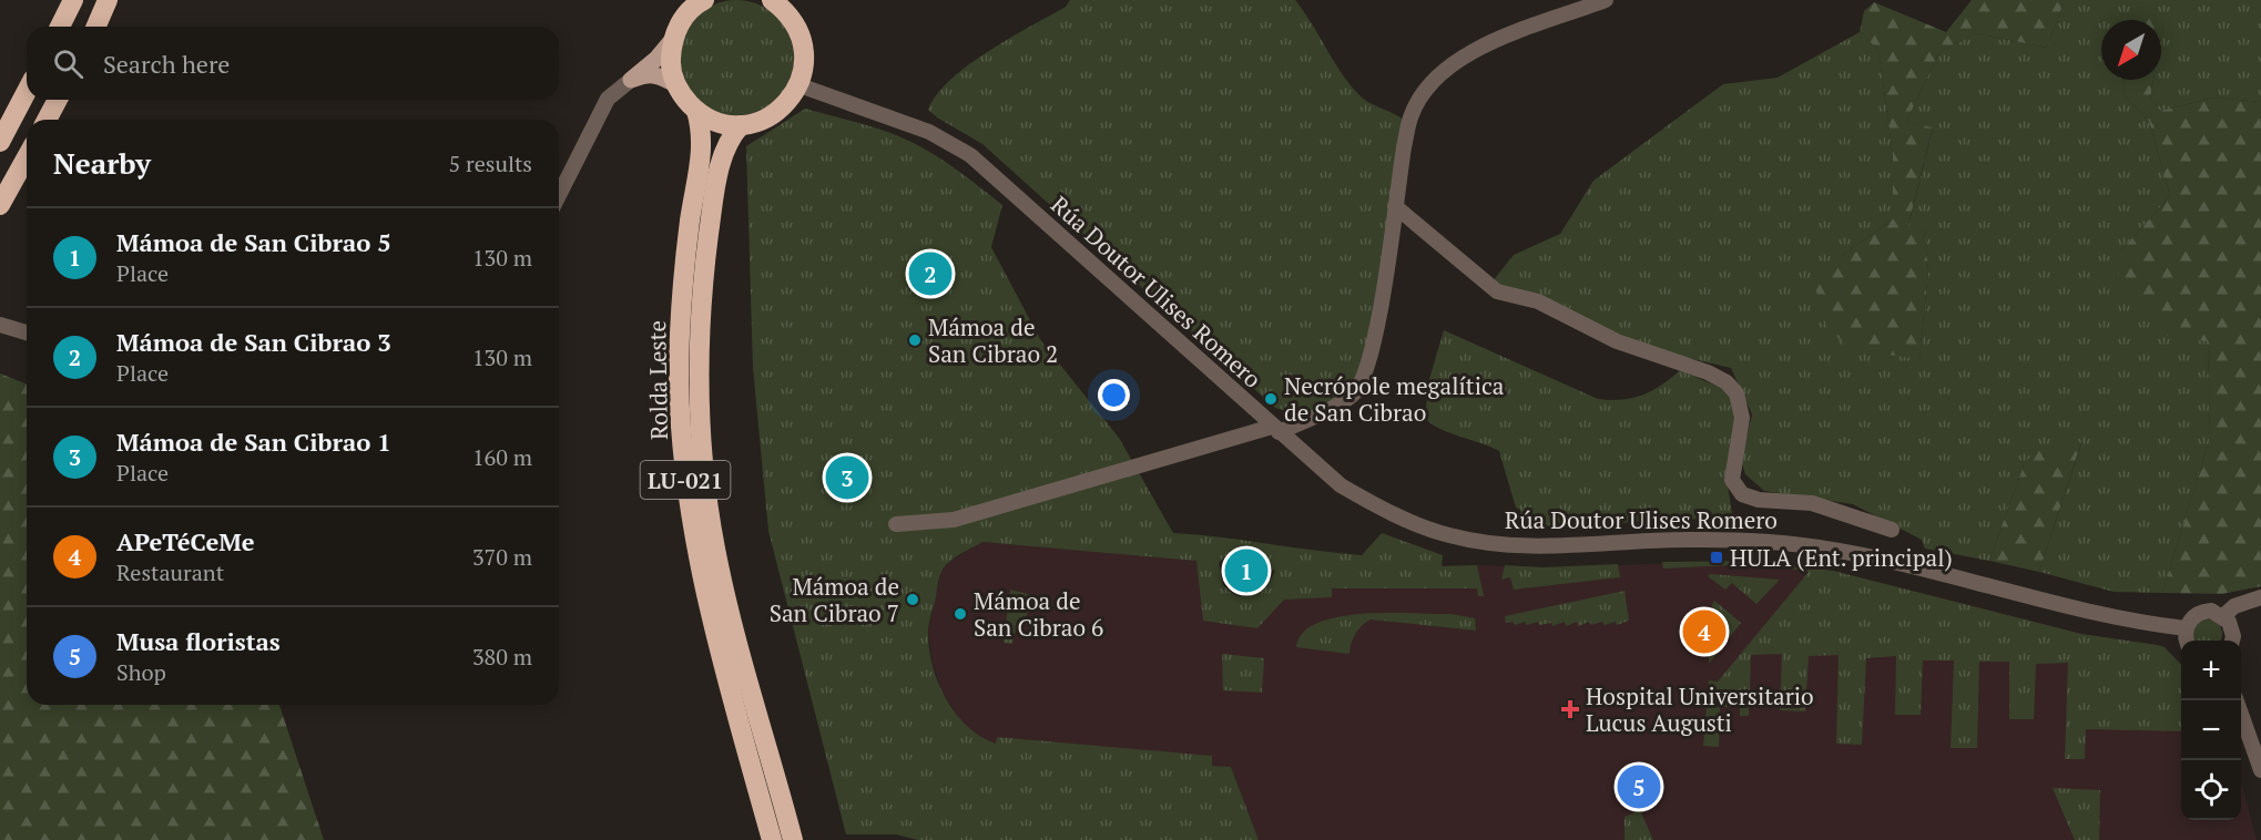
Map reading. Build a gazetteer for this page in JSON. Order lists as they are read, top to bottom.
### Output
{
  "streets": {
    "highway": ["Rolda Leste", "LU-021"],
    "street": ["Rúa Doutor Ulises Romero"]
  },
  "places": {
    "other": [
      "Mámoa de San Cibrao 2",
      "Necrópole megalítica de San Cibrao",
      "Mámoa de San Cibrao 7",
      "Mámoa de San Cibrao 6"
    ],
    "transit": ["HULA (Ent. principal)"],
    "health": ["Hospital Universitario Lucus Augusti"]
  },
  "north": "bottom left",
  "page": {
    "search": "Search here",
    "heading": ["Nearby", "5 results"],
    "list": [
      {
        "mark": "1",
        "name": "Mámoa de San Cibrao 5",
        "note": "Place",
        "value": "130 m"
      },
      {
        "mark": "2",
        "name": "Mámoa de San Cibrao 3",
        "note": "Place",
        "value": "130 m"
      },
      {
        "mark": "3",
        "name": "Mámoa de San Cibrao 1",
        "note": "Place",
        "value": "160 m"
      },
      {
        "mark": "4",
        "name": "APeTéCeMe",
        "note": "Restaurant",
        "value": "370 m"
      },
      {
        "mark": "5",
        "name": "Musa floristas",
        "note": "Shop",
        "value": "380 m"
      }
    ],
    "pins": [
      "2",
      "3",
      "1",
      "4",
      "5"
    ],
    "map_buttons": ["+", "−"]
  }
}
